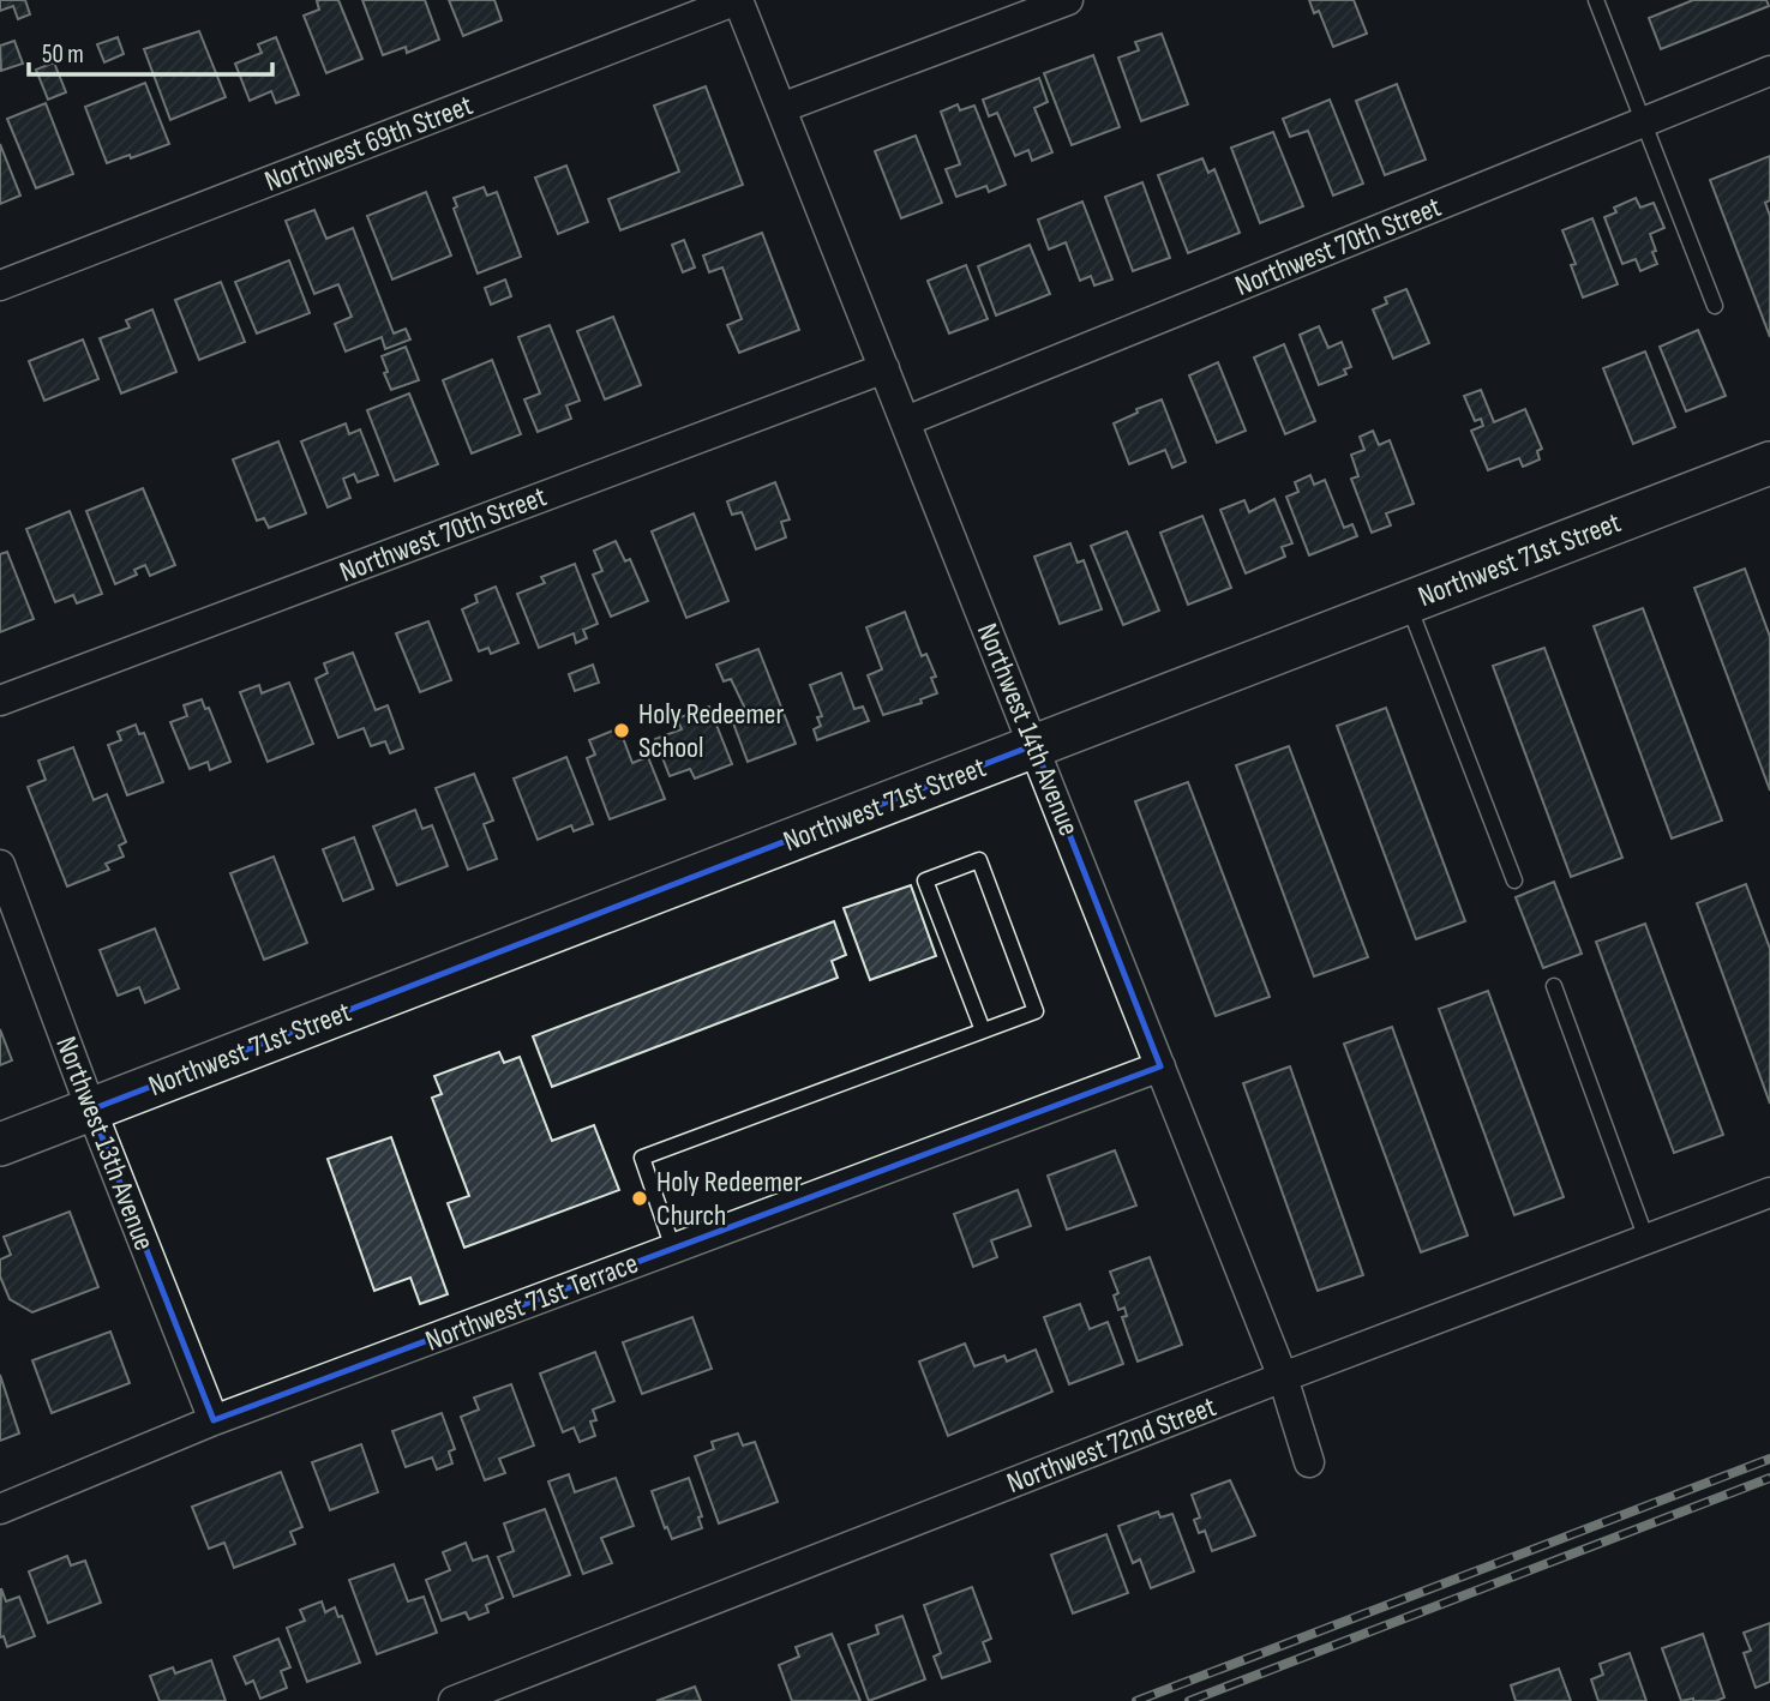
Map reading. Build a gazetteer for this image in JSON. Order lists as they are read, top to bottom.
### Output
{
  "streets": {
    "street": [
      "Northwest 69th Street",
      "Northwest 70th Street",
      "Northwest 71st Street",
      "Northwest 14th Avenue",
      "Northwest 13th Avenue",
      "Northwest 71st Terrace",
      "Northwest 72nd Street"
    ]
  },
  "crossings": [
    ["Northwest 69th Street", "Northwest 14th Avenue"],
    ["Northwest 70th Street", "Northwest 14th Avenue"],
    ["Northwest 71st Street", "Northwest 14th Avenue"],
    ["Northwest 71st Street", "Northwest 13th Avenue"],
    ["Northwest 14th Avenue", "Northwest 71st Terrace"],
    ["Northwest 14th Avenue", "Northwest 72nd Street"],
    ["Northwest 13th Avenue", "Northwest 71st Terrace"]
  ],
  "places": ["Holy Redeemer School", "Holy Redeemer Church"],
  "scale_bar": "50 m"
}
